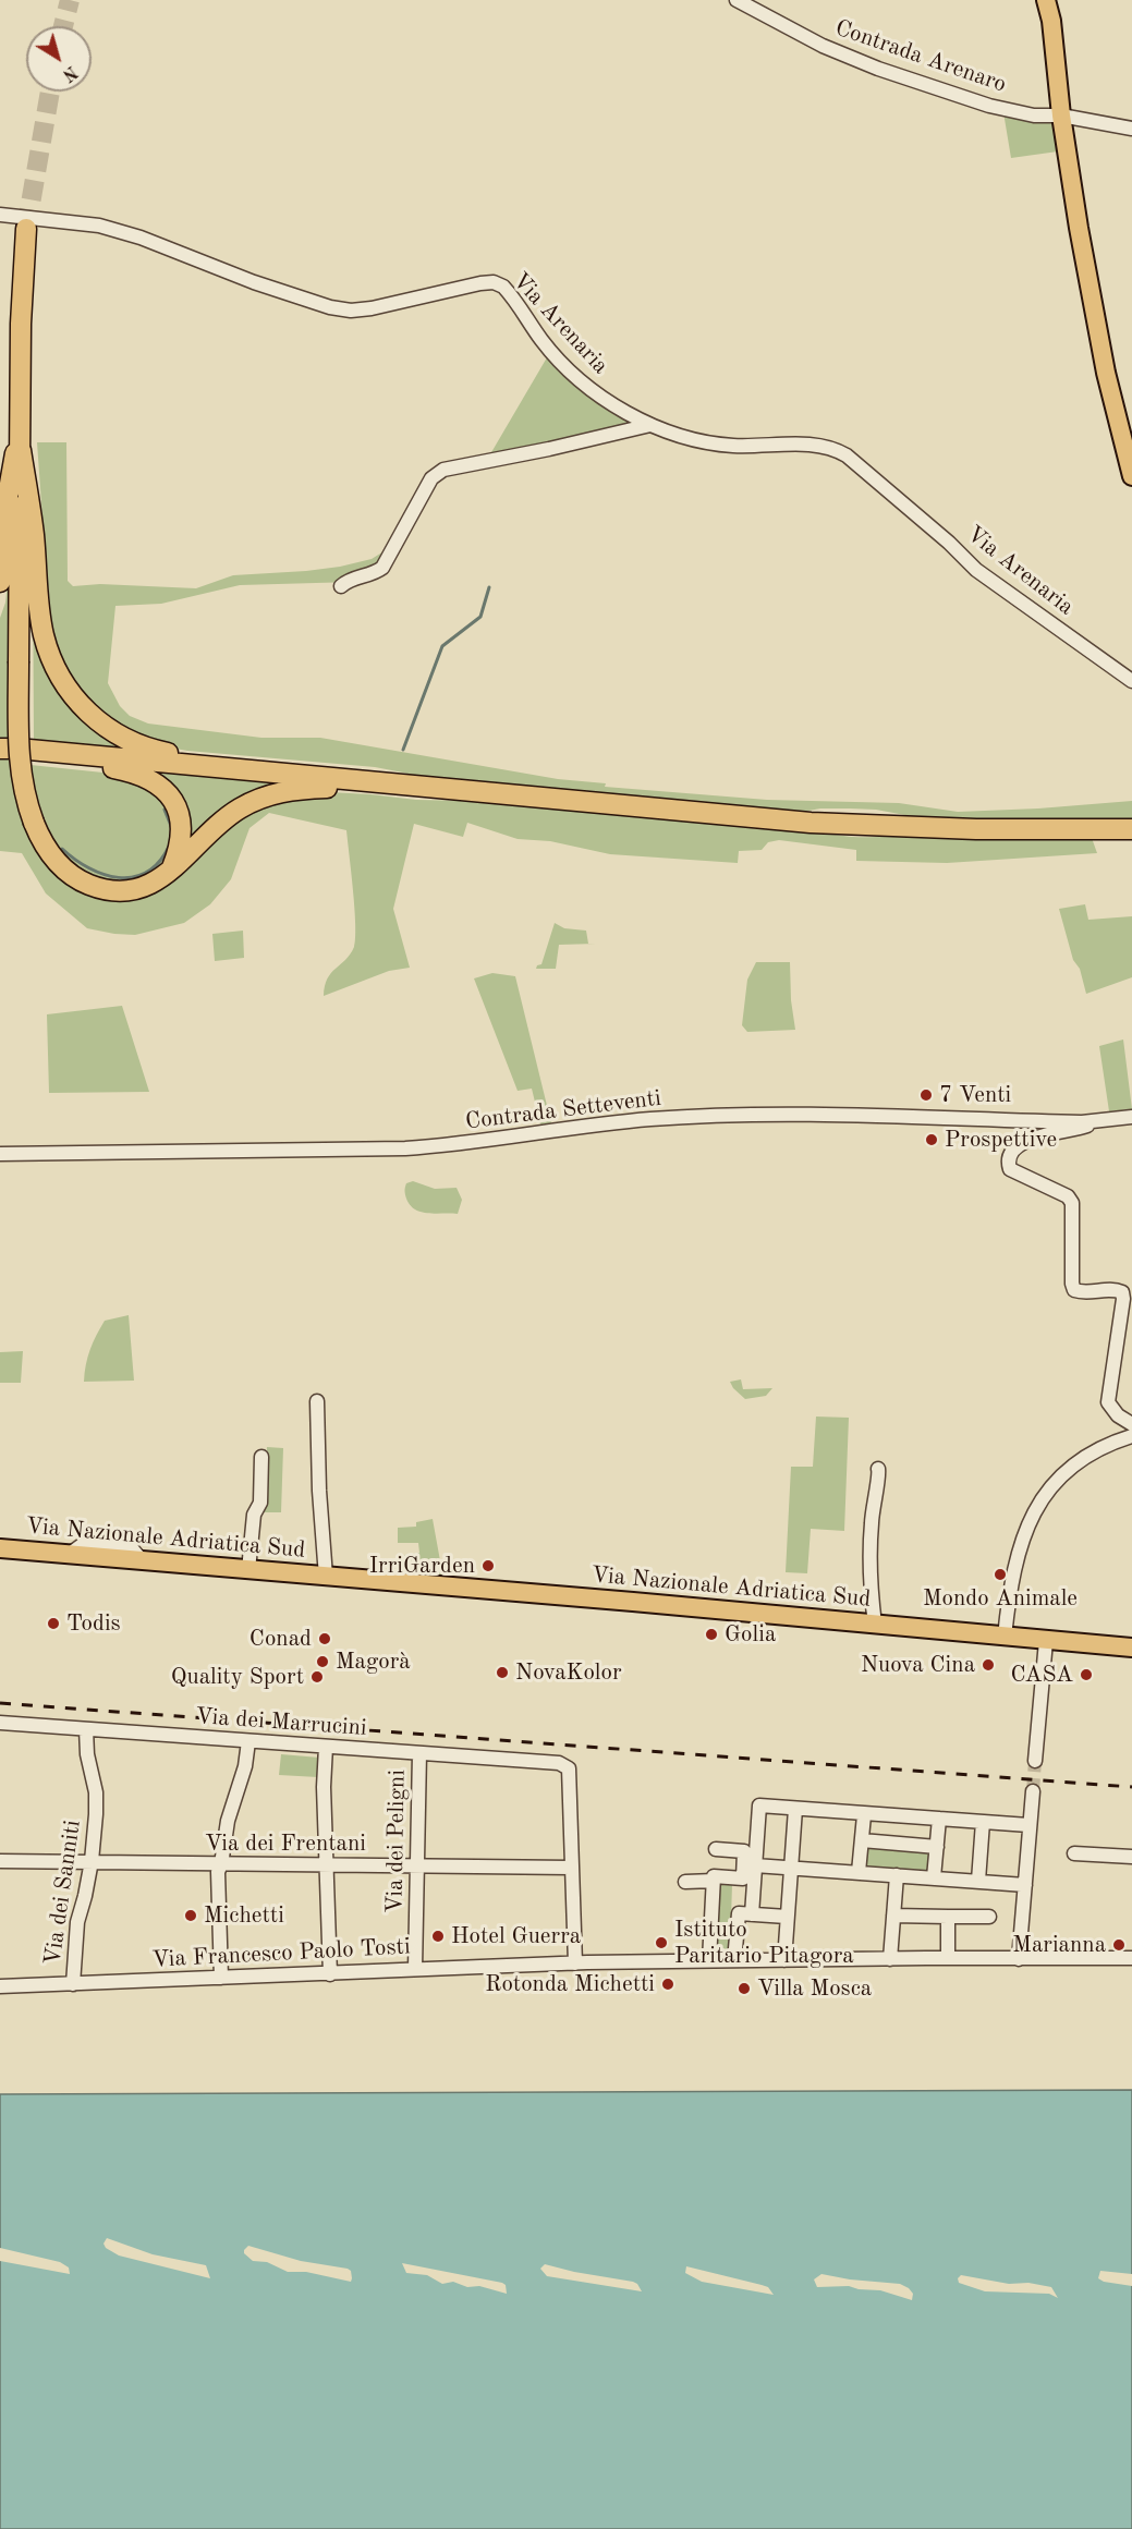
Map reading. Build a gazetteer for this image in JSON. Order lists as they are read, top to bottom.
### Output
{
  "streets": {
    "main road": ["Via Nazionale Adriatica Sud"],
    "street": [
      "Contrada Arenaro",
      "Via Arenaria",
      "Contrada Setteventi",
      "Via dei Marrucini",
      "Via dei Peligni",
      "Via dei Frentani",
      "Via dei Sanniti",
      "Via Francesco Paolo Tosti"
    ]
  },
  "crossings": [
    ["Via dei Marrucini", "Via dei Peligni"],
    ["Via dei Marrucini", "Via dei Frentani"],
    ["Via dei Marrucini", "Via dei Sanniti"],
    ["Via dei Peligni", "Via dei Frentani"],
    ["Via dei Peligni", "Via Francesco Paolo Tosti"],
    ["Via dei Frentani", "Via dei Sanniti"],
    ["Via dei Sanniti", "Via Francesco Paolo Tosti"]
  ],
  "places": [
    "7 Venti",
    "Prospettive",
    "IrriGarden",
    "Mondo Animale",
    "Todis",
    "Golia",
    "Conad",
    "Magorà",
    "Nuova Cina",
    "NovaKolor",
    "CASA",
    "Quality Sport",
    "Michetti",
    "Hotel Guerra",
    "Istituto Paritario Pitagora",
    "Marianna",
    "Rotonda Michetti",
    "Villa Mosca"
  ],
  "north": "bottom right"
}
